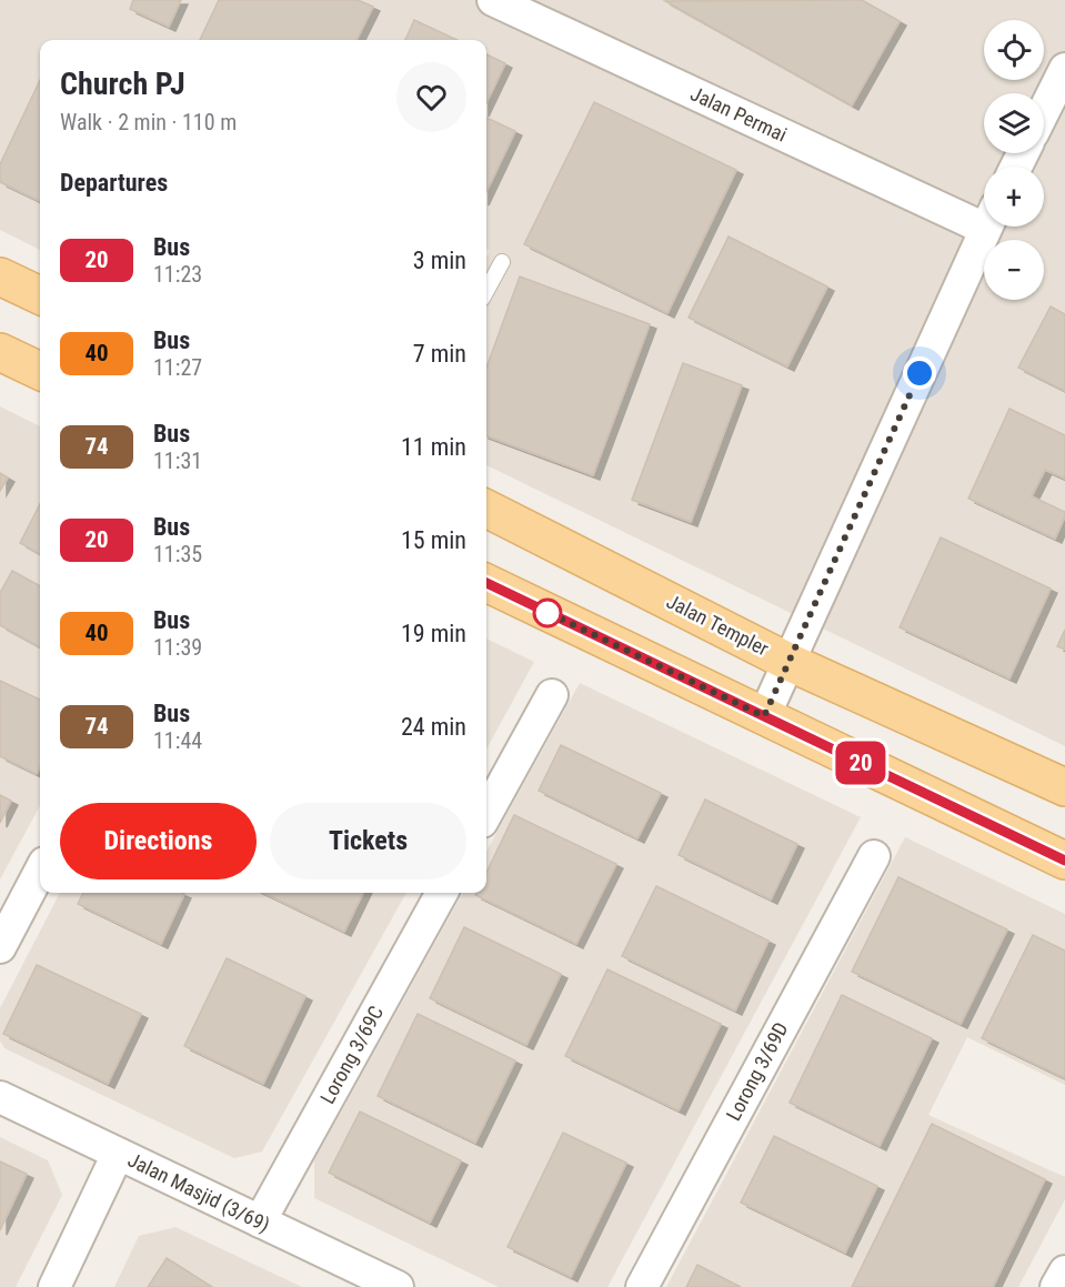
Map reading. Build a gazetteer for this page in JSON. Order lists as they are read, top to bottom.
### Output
{
  "streets": {
    "main road": ["Jalan Templer"],
    "street": [
      "Jalan Permai",
      "Lorong 3/69C",
      "Lorong 3/69D",
      "Jalan Masjid (3/69)"
    ]
  },
  "crossings": [
    ["Lorong 3/69C", "Jalan Masjid (3/69)"]
  ],
  "lines": ["bus line 20"],
  "page": {
    "on_map": "20",
    "map_buttons": ["+", "−"],
    "heading": [
      ["Church PJ", "Walk · 2 min · 110 m"],
      "Departures"
    ],
    "list": [
      {
        "mark": "20",
        "name": "Bus",
        "note": "11:23",
        "value": "3 min"
      },
      {
        "mark": "40",
        "name": "Bus",
        "note": "11:27",
        "value": "7 min"
      },
      {
        "mark": "74",
        "name": "Bus",
        "note": "11:31",
        "value": "11 min"
      },
      {
        "mark": "20",
        "name": "Bus",
        "note": "11:35",
        "value": "15 min"
      },
      {
        "mark": "40",
        "name": "Bus",
        "note": "11:39",
        "value": "19 min"
      },
      {
        "mark": "74",
        "name": "Bus",
        "note": "11:44",
        "value": "24 min"
      }
    ],
    "buttons": ["Directions", "Tickets"]
  }
}
